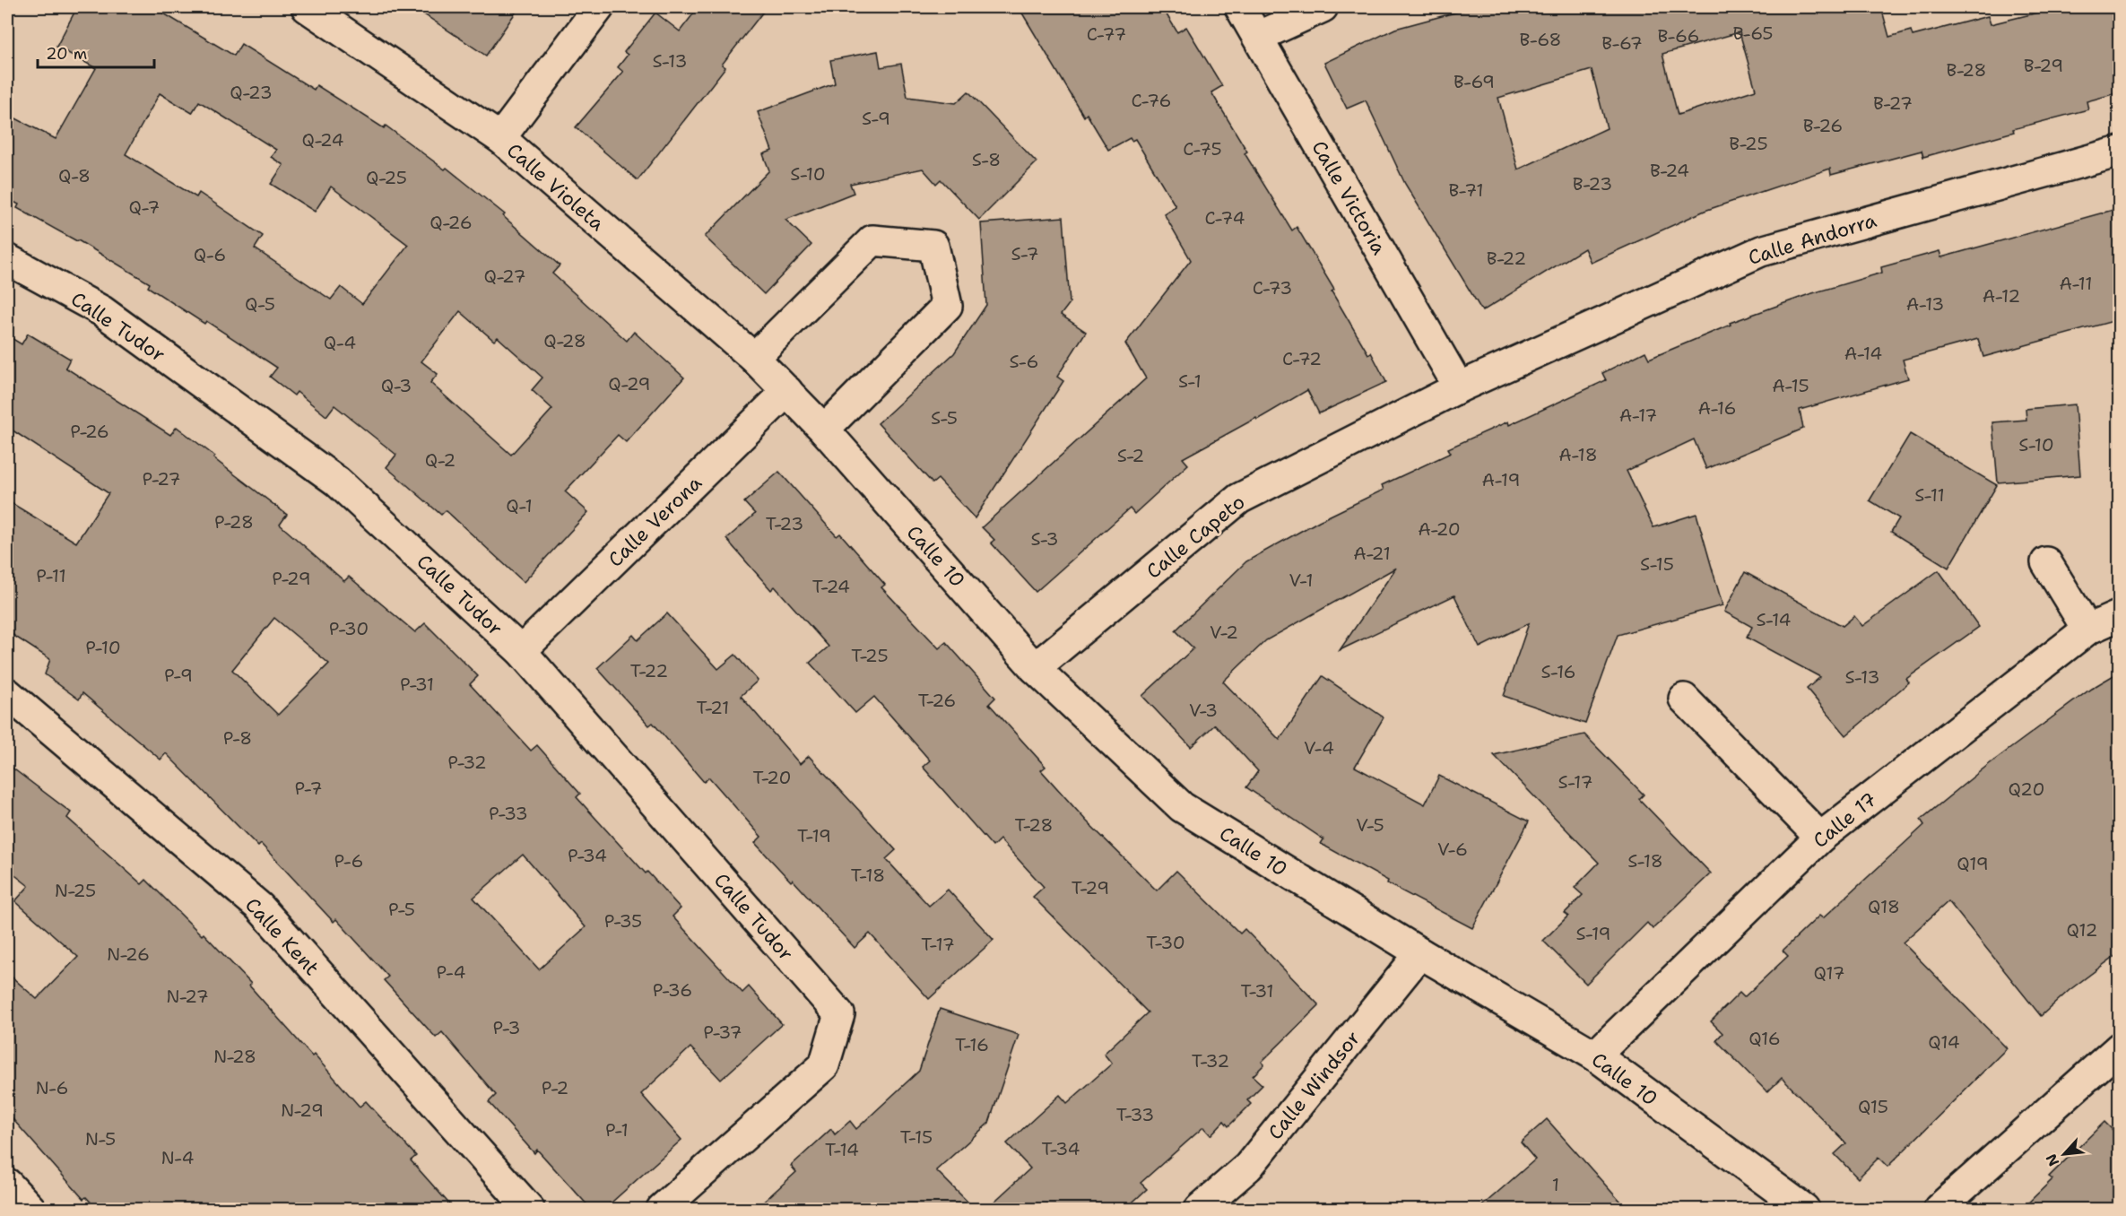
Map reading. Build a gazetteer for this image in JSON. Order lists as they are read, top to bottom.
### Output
{
  "streets": {
    "street": [
      "Calle Violeta",
      "Calle Victoria",
      "Calle Andorra",
      "Calle Tudor",
      "Calle Verona",
      "Calle Capeto",
      "Calle 10",
      "Calle 17",
      "Calle Kent",
      "Calle Windsor"
    ]
  },
  "crossings": [
    ["Calle Violeta", "Calle Verona"],
    ["Calle Violeta", "Calle 10"],
    ["Calle Victoria", "Calle Andorra"],
    ["Calle Victoria", "Calle Capeto"],
    ["Calle Andorra", "Calle Capeto"],
    ["Calle Tudor", "Calle Verona"],
    ["Calle Verona", "Calle 10"],
    ["Calle Capeto", "Calle 10"],
    ["Calle 10", "Calle 17"],
    ["Calle 10", "Calle Windsor"]
  ],
  "house_numbers": [
    "B-65",
    "C-77",
    "B-66",
    "B-68",
    "B-67",
    "S-13",
    "B-29",
    "B-28",
    "B-69",
    "Q-23",
    "C-76",
    "B-27",
    "S-9",
    "B-26",
    "Q-24",
    "B-25",
    "C-75",
    "S-8",
    "B-24",
    "S-10",
    "Q-8",
    "Q-25",
    "B-23",
    "B-71",
    "Q-7",
    "C-74",
    "Q-26",
    "S-7",
    "Q-6",
    "B-22",
    "Q-27",
    "A-11",
    "C-73",
    "A-12",
    "Q-5",
    "A-13",
    "Q-28",
    "Q-4",
    "A-14",
    "C-72",
    "S-6",
    "S-1",
    "Q-29",
    "Q-3",
    "A-15",
    "A-16",
    "A-17",
    "S-5",
    "P-26",
    "S-10",
    "A-18",
    "S-2",
    "Q-2",
    "P-27",
    "A-19",
    "S-11",
    "Q-1",
    "P-28",
    "T-23",
    "A-20",
    "S-3",
    "A-21",
    "S-15",
    "P-11",
    "P-29",
    "V-1",
    "T-24",
    "S-14",
    "P-30",
    "V-2",
    "P-10",
    "T-25",
    "T-22",
    "S-16",
    "P-9",
    "S-13",
    "P-31",
    "T-26",
    "T-21",
    "V-3",
    "P-8",
    "V-4",
    "P-32",
    "T-20",
    "S-17",
    "P-7",
    "Q20",
    "P-33",
    "T-28",
    "V-5",
    "T-19",
    "V-6",
    "P-34",
    "P-6",
    "S-18",
    "Q19",
    "T-18",
    "T-29",
    "N-25",
    "Q18",
    "P-5",
    "P-35",
    "Q12",
    "S-19",
    "T-30",
    "T-17",
    "N-26",
    "P-4",
    "Q17",
    "P-36",
    "T-31",
    "N-27",
    "P-3",
    "P-37",
    "Q16",
    "Q14",
    "T-16",
    "N-28",
    "T-32",
    "N-6",
    "P-2",
    "Q15",
    "N-29",
    "T-33",
    "P-1",
    "T-15",
    "N-5",
    "T-34",
    "T-14",
    "N-4",
    "1"
  ],
  "scale_bar": "20 m",
  "north": "bottom left"
}
